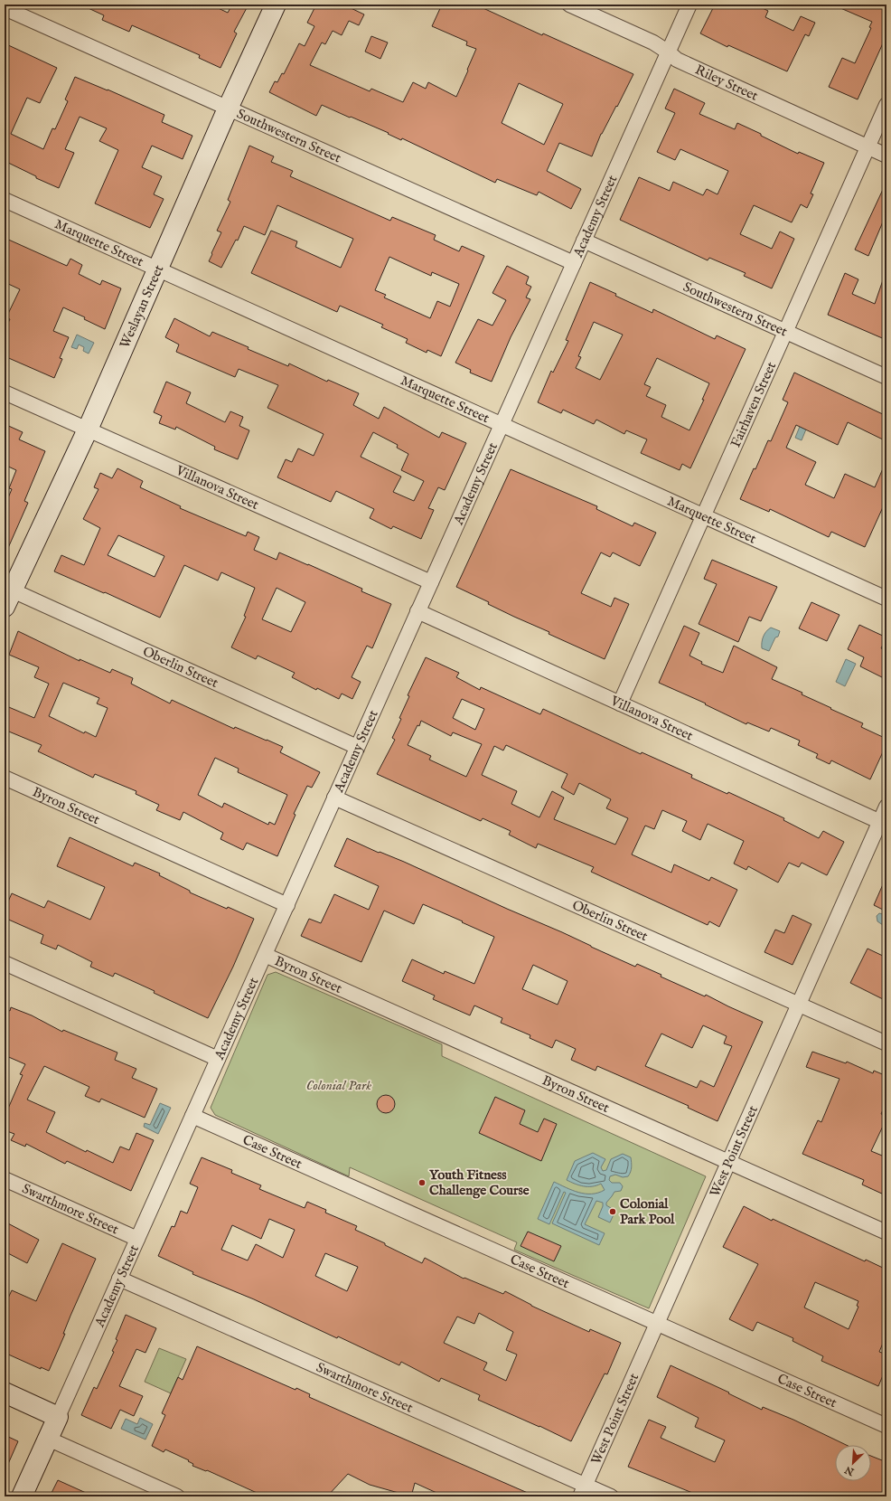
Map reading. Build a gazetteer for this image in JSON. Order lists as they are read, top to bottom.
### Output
{
  "streets": {
    "main road": ["Academy Street", "Weslayan Street"],
    "street": [
      "Riley Street",
      "Southwestern Street",
      "Marquette Street",
      "Fairhaven Street",
      "Villanova Street",
      "Oberlin Street",
      "Byron Street",
      "Case Street",
      "West Point Street",
      "Swarthmore Street"
    ]
  },
  "crossings": [
    ["Riley Street", "Academy Street"],
    ["Riley Street", "Fairhaven Street"],
    ["Southwestern Street", "Academy Street"],
    ["Southwestern Street", "Weslayan Street"],
    ["Southwestern Street", "Fairhaven Street"],
    ["Academy Street", "Marquette Street"],
    ["Academy Street", "Villanova Street"],
    ["Academy Street", "Oberlin Street"],
    ["Academy Street", "Byron Street"],
    ["Academy Street", "Case Street"],
    ["Academy Street", "Swarthmore Street"],
    ["Marquette Street", "Weslayan Street"],
    ["Marquette Street", "Fairhaven Street"],
    ["Weslayan Street", "Villanova Street"],
    ["Weslayan Street", "Oberlin Street"],
    ["Fairhaven Street", "Villanova Street"],
    ["Villanova Street", "West Point Street"],
    ["Oberlin Street", "West Point Street"],
    ["Byron Street", "West Point Street"],
    ["Case Street", "West Point Street"],
    ["West Point Street", "Swarthmore Street"]
  ],
  "parks": ["Colonial Park"],
  "places": ["Youth Fitness Challenge Course", "Colonial Park Pool"],
  "north": "bottom left"
}
